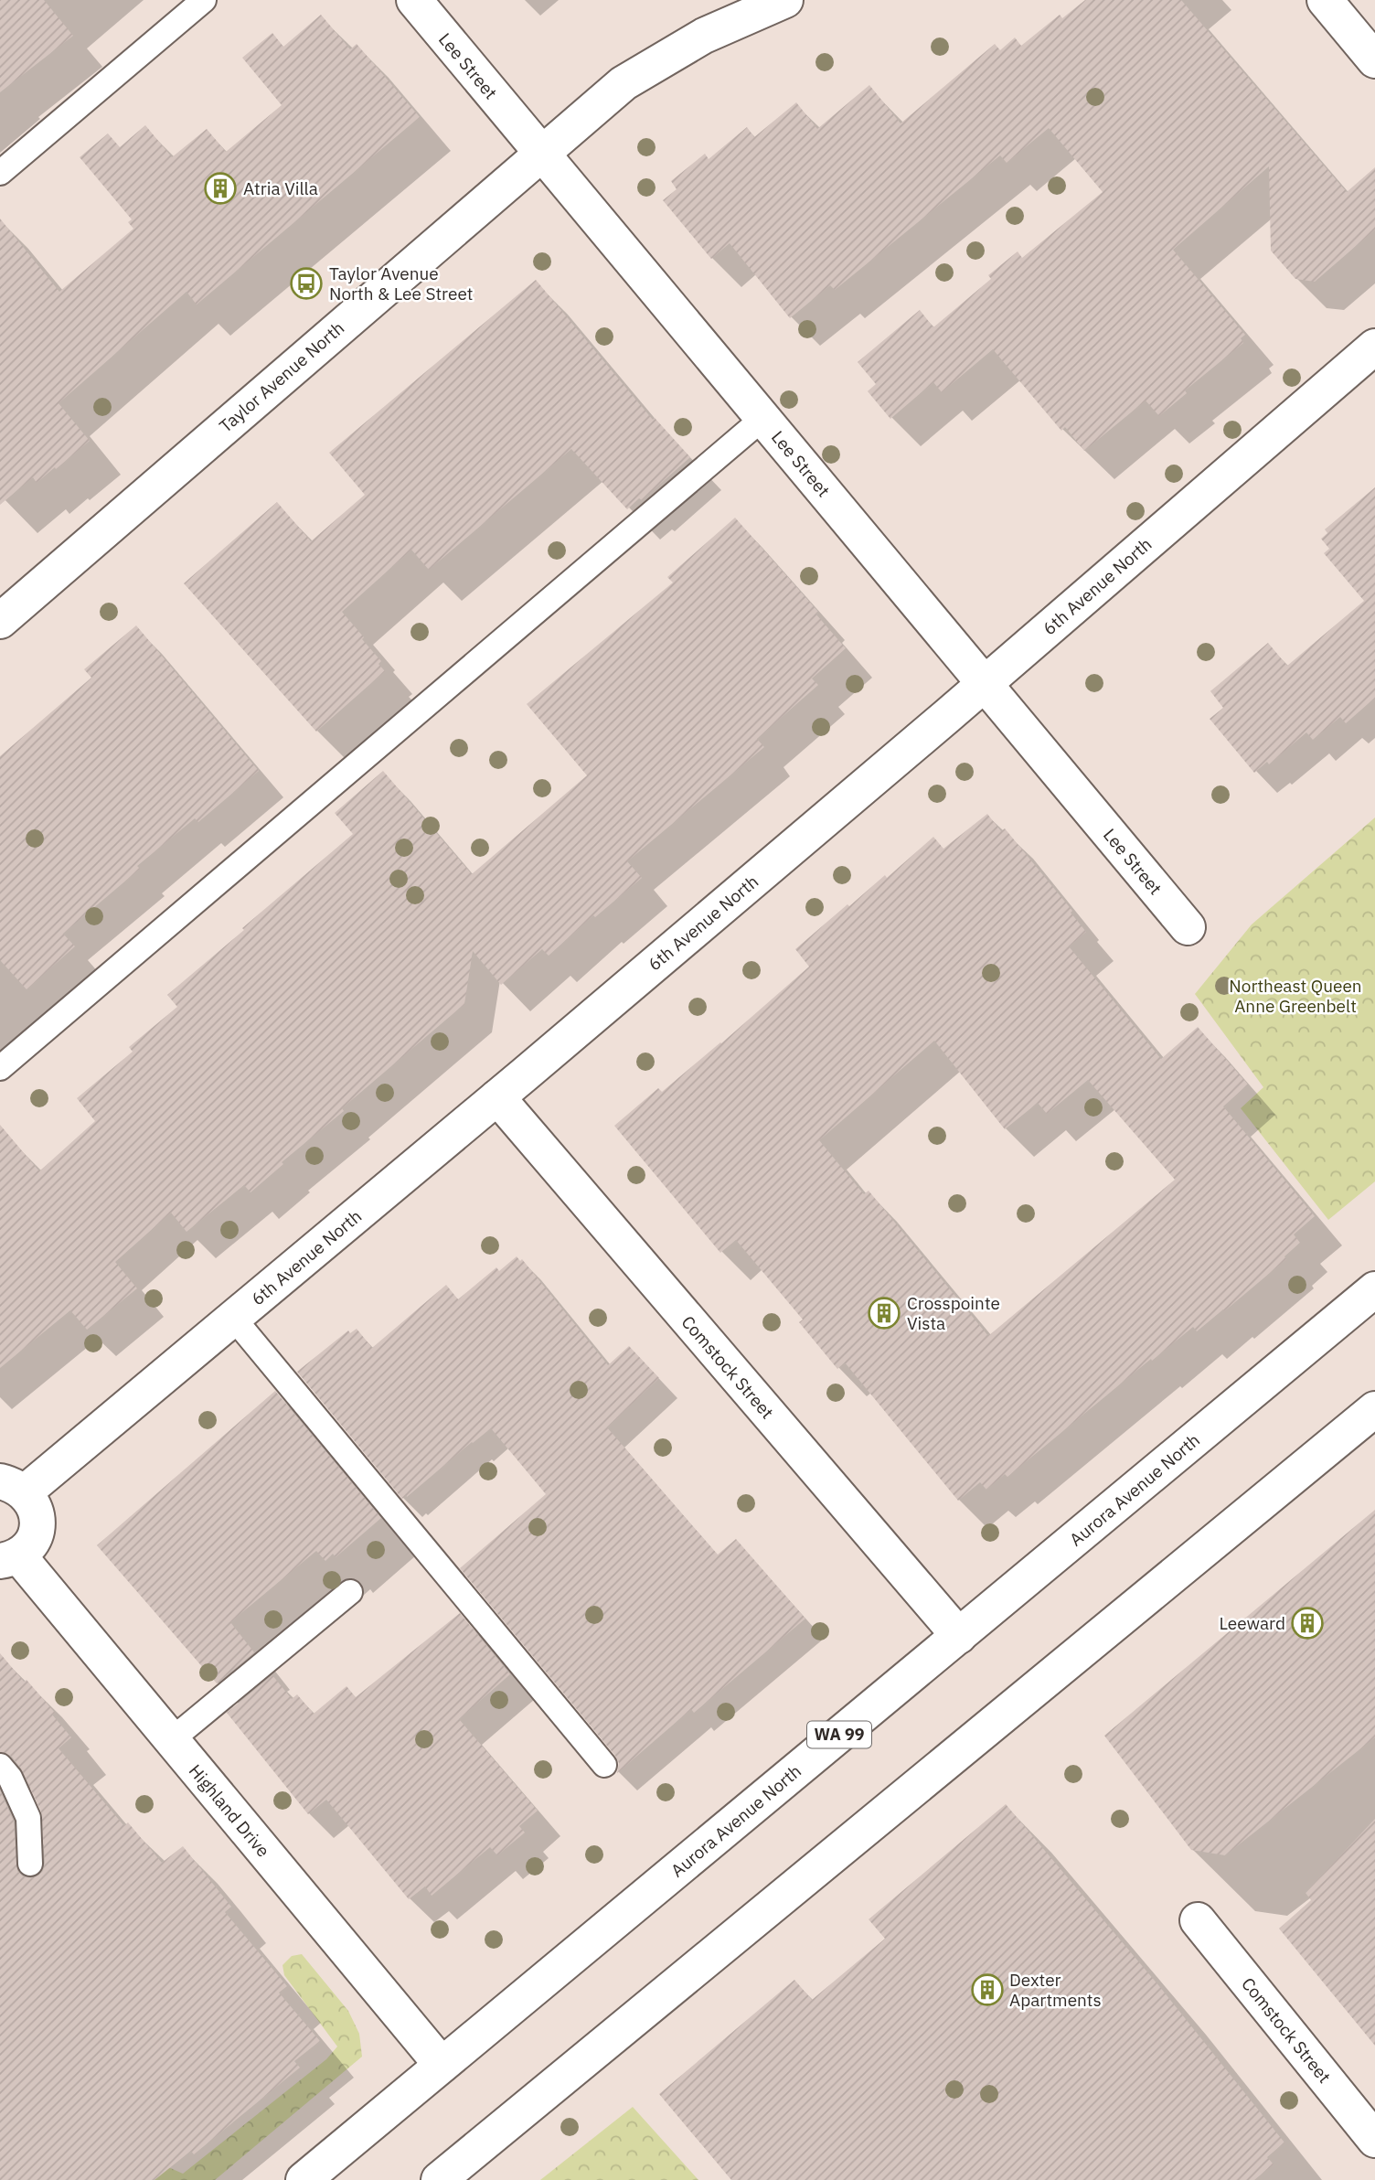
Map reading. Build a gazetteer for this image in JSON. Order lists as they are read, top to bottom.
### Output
{
  "streets": {
    "main road": [
      "Lee Street",
      "Taylor Avenue North",
      "6th Avenue North",
      "Comstock Street",
      "Aurora Avenue North",
      "WA 99",
      "Highland Drive"
    ]
  },
  "crossings": [
    ["Lee Street", "Taylor Avenue North"],
    ["Lee Street", "6th Avenue North"],
    ["6th Avenue North", "Comstock Street"],
    ["Comstock Street", "Aurora Avenue North"],
    ["Aurora Avenue North", "Highland Drive"]
  ],
  "parks": ["Northeast Queen Anne Greenbelt"],
  "places": {
    "building": [
      "Atria Villa",
      "Crosspointe Vista",
      "Leeward",
      "Dexter Apartments"
    ],
    "bus stop": ["Taylor Avenue North & Lee Street"]
  }
}
